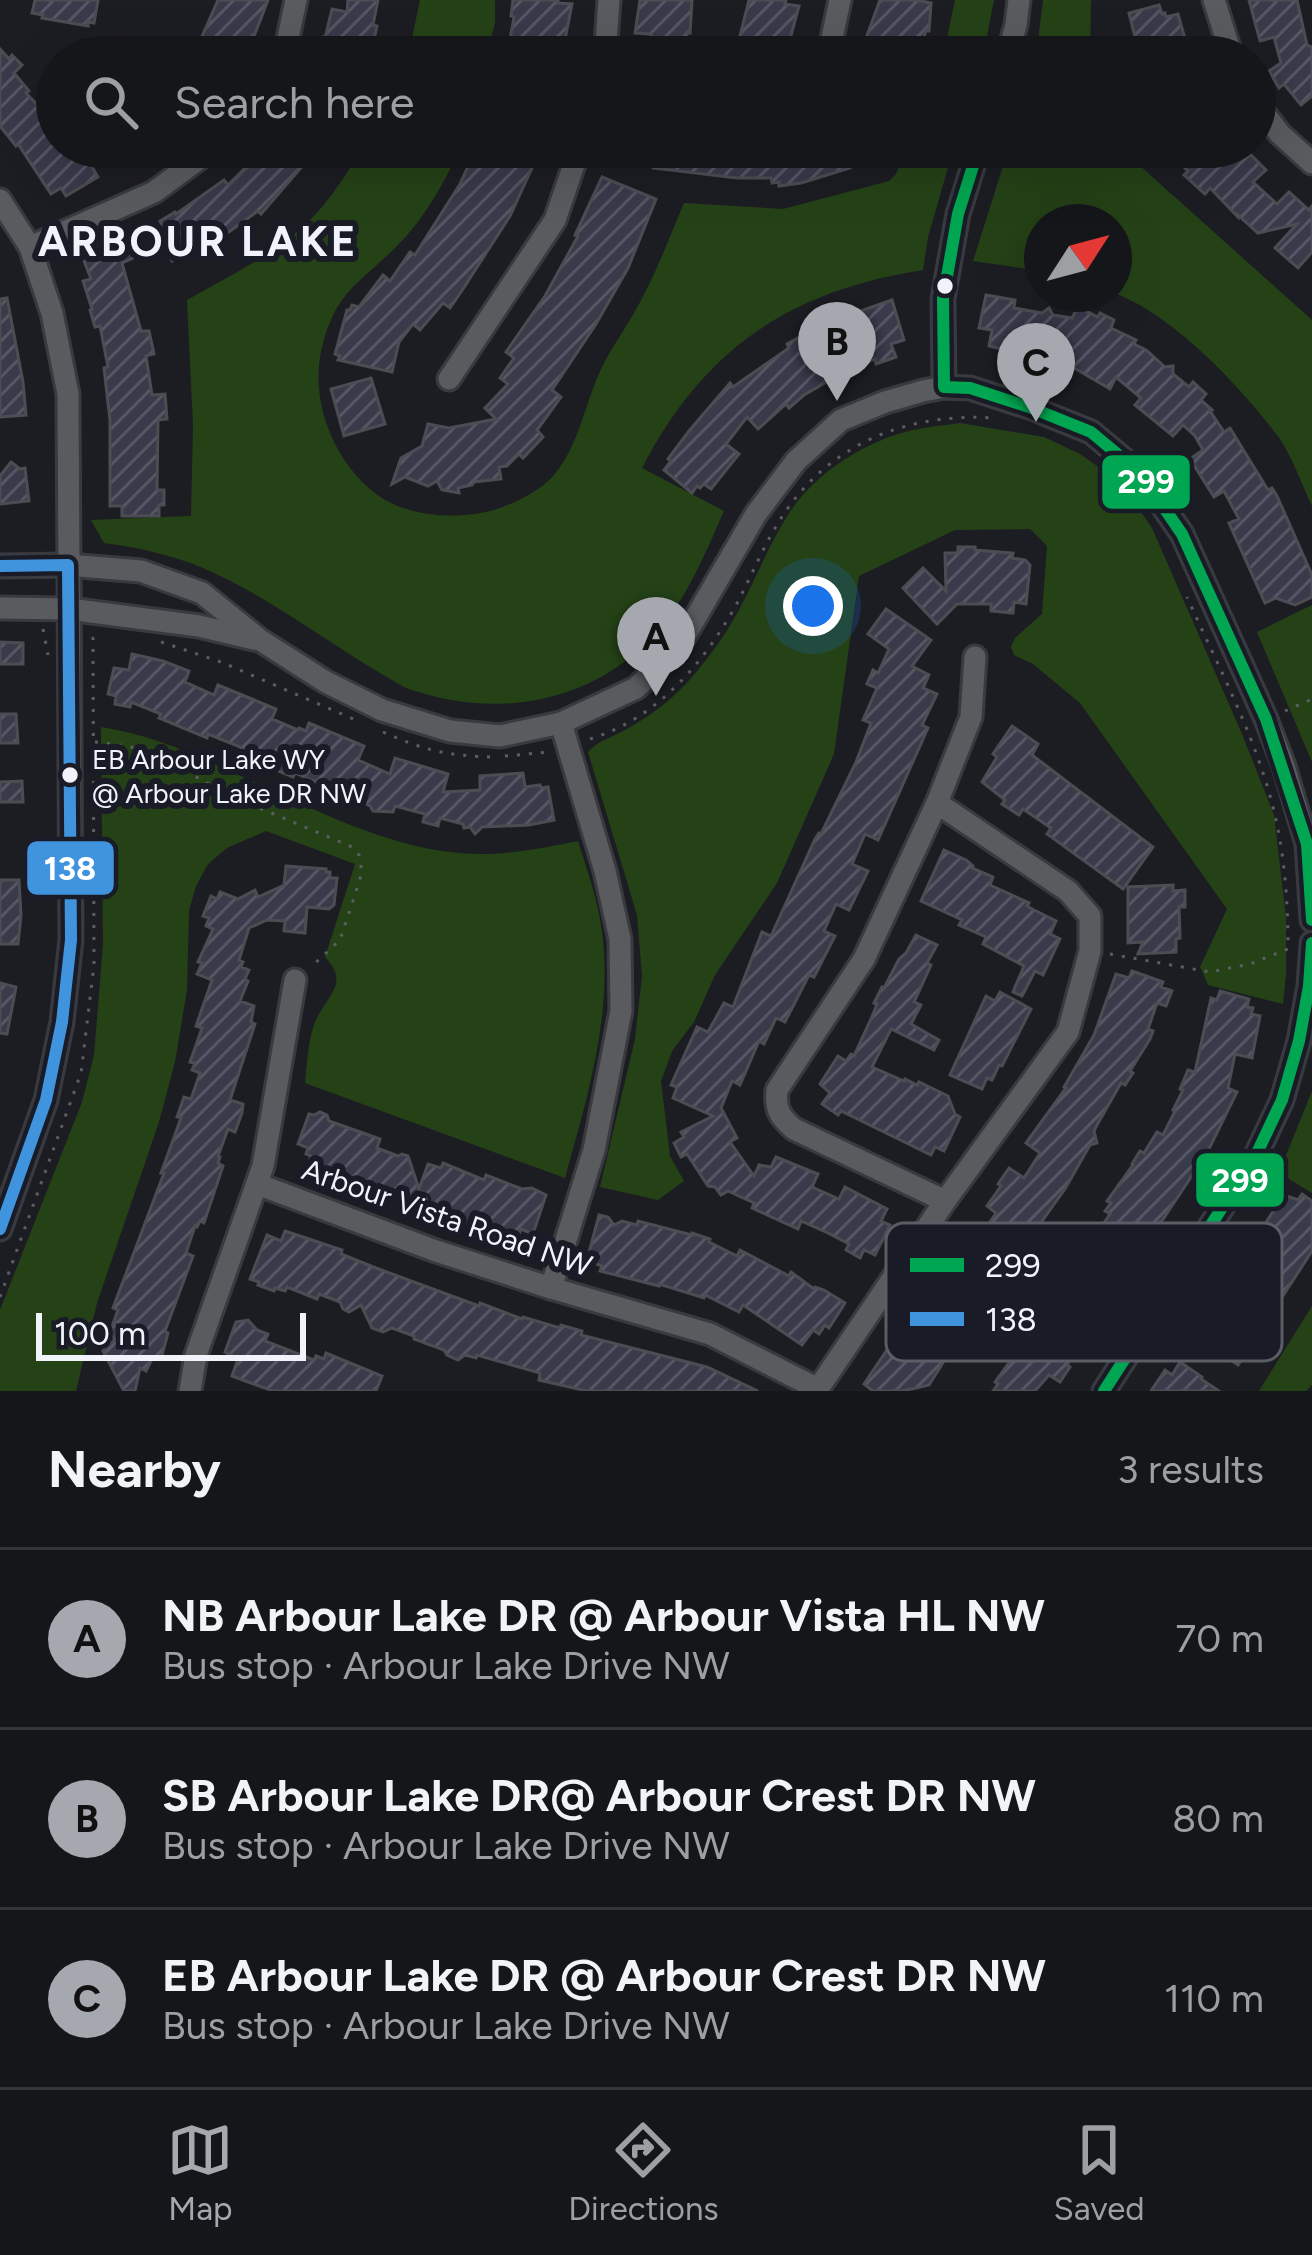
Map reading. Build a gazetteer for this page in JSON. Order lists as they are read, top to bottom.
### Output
{
  "streets": {
    "street": ["Arbour Vista Road NW"]
  },
  "districts": ["ARBOUR LAKE"],
  "places": ["EB Arbour Lake WY @ Arbour Lake DR NW"],
  "lines": ["transit line 299", "transit line 138"],
  "legend": ["299", "138"],
  "scale_bar": "100 m",
  "north": "top right",
  "page": {
    "search": "Search here",
    "pins": ["B", "C", "A"],
    "scale": "100 m",
    "heading": ["Nearby", "3 results"],
    "list": [
      {
        "mark": "A",
        "name": "NB Arbour Lake DR @ Arbour Vista HL NW",
        "note": "Bus stop · Arbour Lake Drive NW",
        "value": "70 m"
      },
      {
        "mark": "B",
        "name": "SB Arbour Lake DR@ Arbour Crest DR NW",
        "note": "Bus stop · Arbour Lake Drive NW",
        "value": "80 m"
      },
      {
        "mark": "C",
        "name": "EB Arbour Lake DR @ Arbour Crest DR NW",
        "note": "Bus stop · Arbour Lake Drive NW",
        "value": "110 m"
      }
    ],
    "nav": ["Map", "Directions", "Saved"]
  }
}
